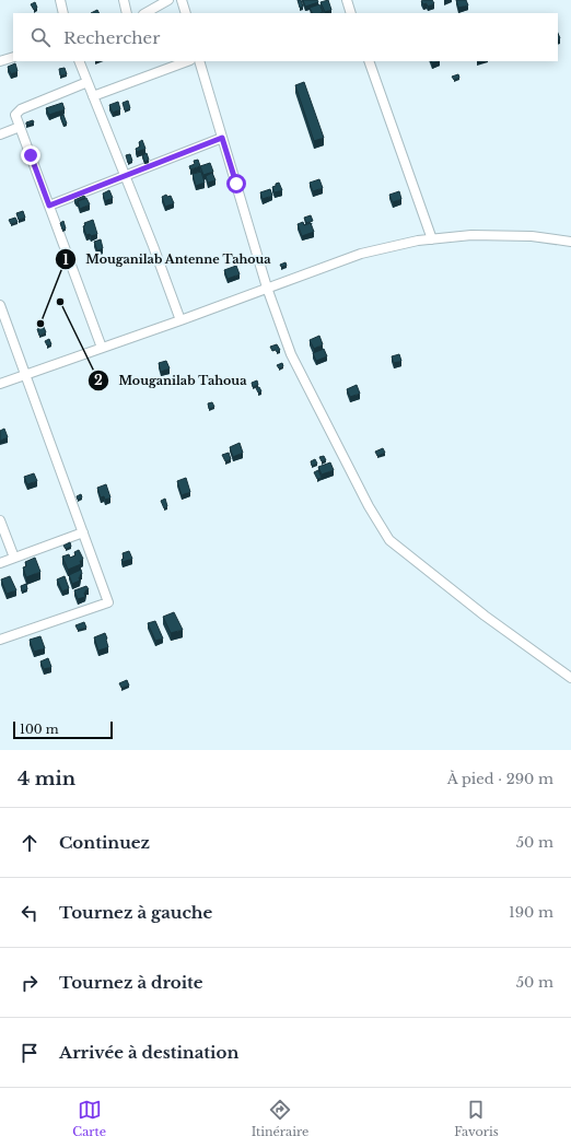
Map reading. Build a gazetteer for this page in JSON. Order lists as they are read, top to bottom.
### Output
{
  "places": ["Mouganilab Tahoua", "Mouganilab Antenne Tahoua"],
  "scale_bar": "100 m",
  "page": {
    "search": "Rechercher",
    "scale": "100 m",
    "heading": ["4 min", "À pied · 290 m"],
    "list": [
      ["Continuez", "50 m"],
      ["Tournez à gauche", "190 m"],
      ["Tournez à droite", "50 m"],
      "Arrivée à destination"
    ],
    "nav": ["Carte", "Itinéraire", "Favoris"]
  }
}
